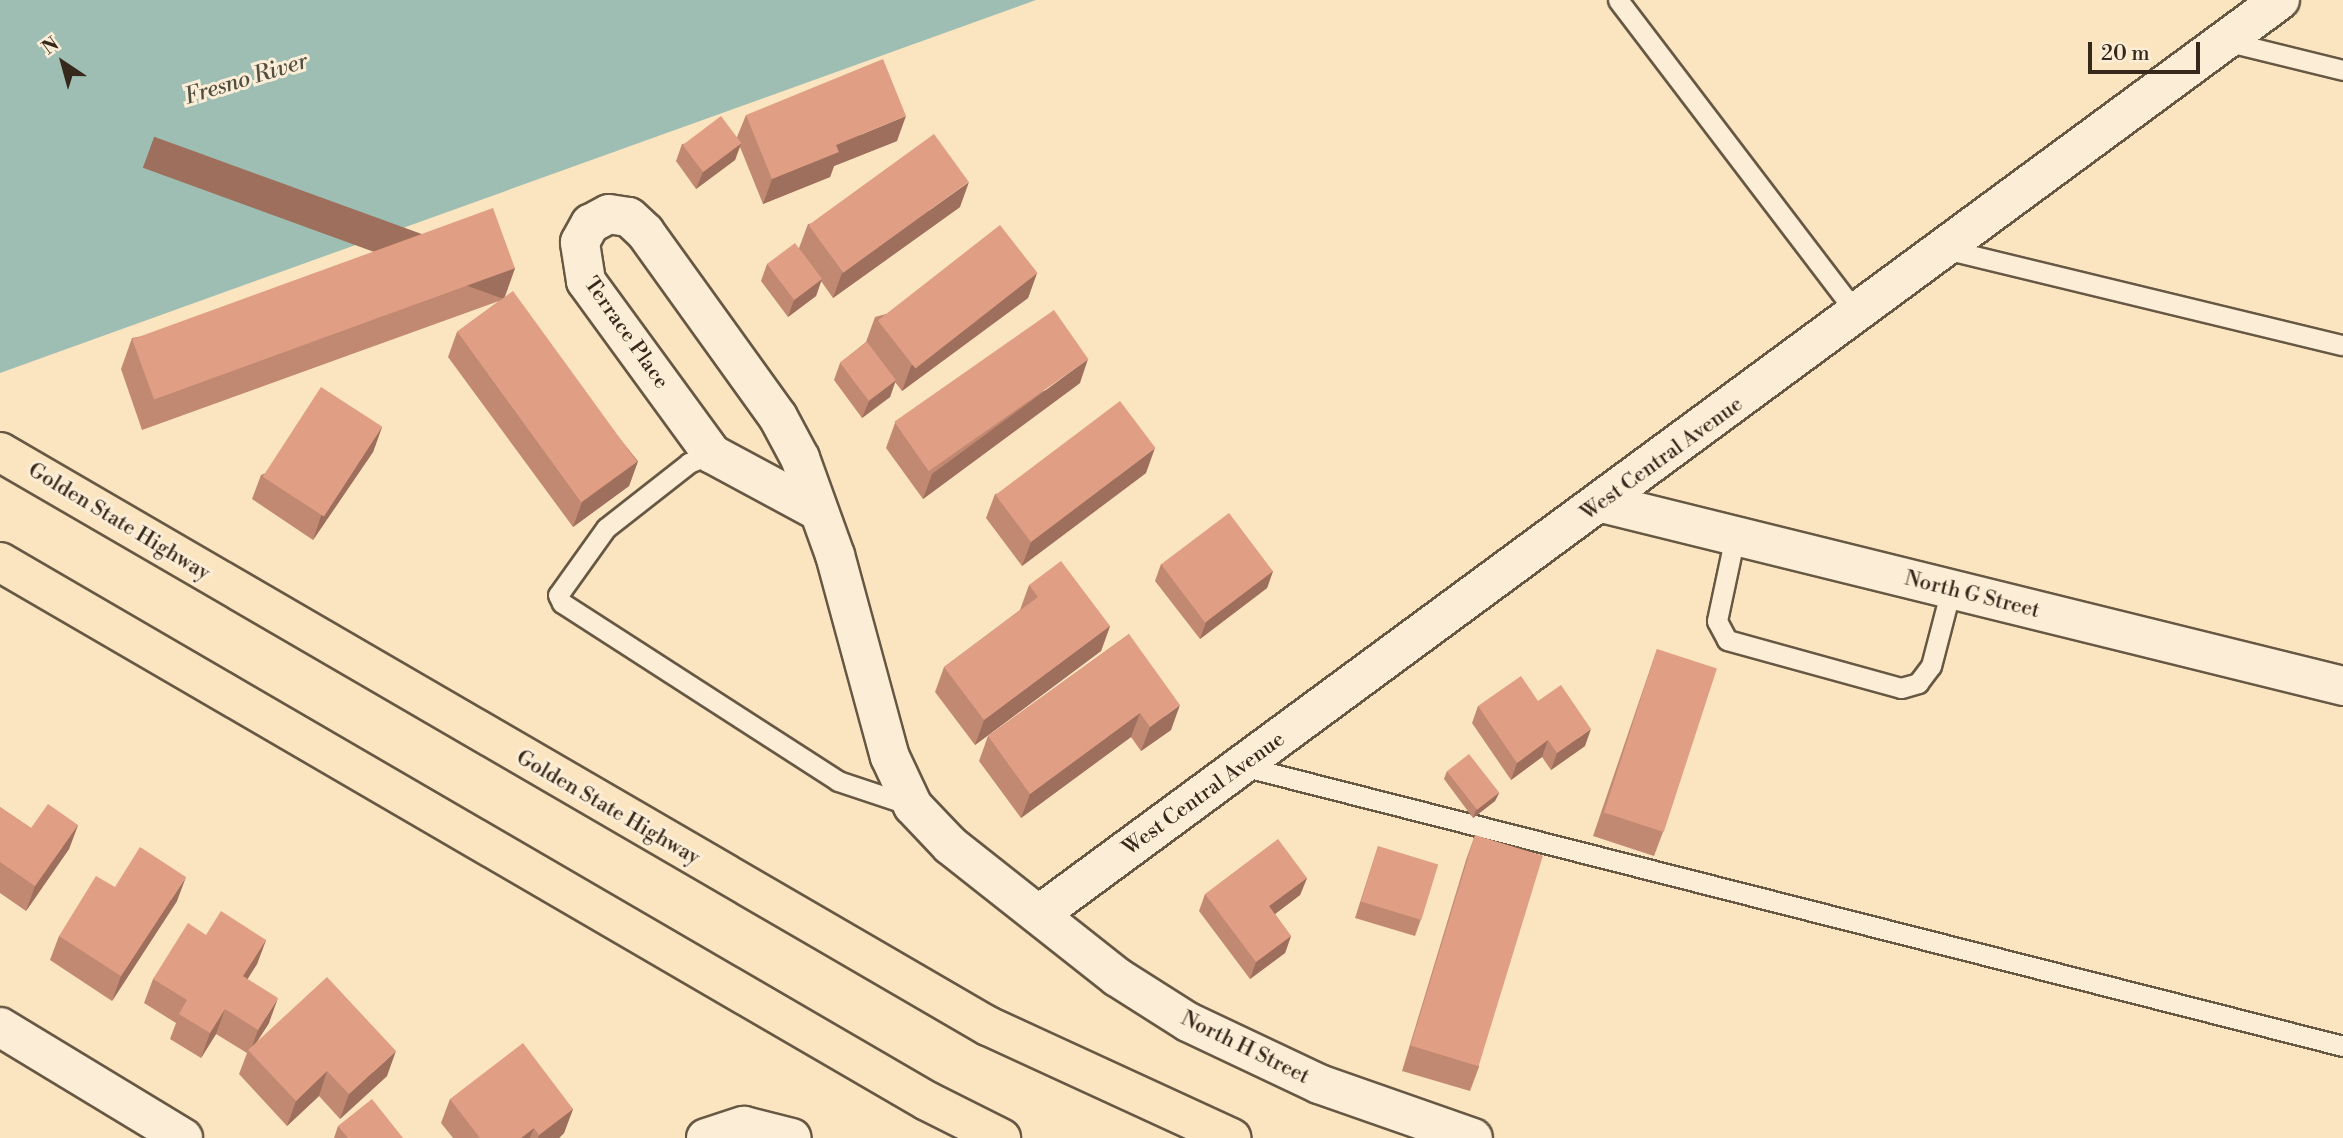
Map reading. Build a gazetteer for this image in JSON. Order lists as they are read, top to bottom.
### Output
{
  "streets": {
    "highway": ["Golden State Highway"],
    "street": [
      "Terrace Place",
      "West Central Avenue",
      "North G Street",
      "North H Street"
    ]
  },
  "crossings": [
    ["Terrace Place", "West Central Avenue"],
    ["Terrace Place", "North H Street"],
    ["West Central Avenue", "North G Street"],
    ["West Central Avenue", "North H Street"]
  ],
  "water": ["Fresno River"],
  "scale_bar": "20 m",
  "north": "top left"
}
